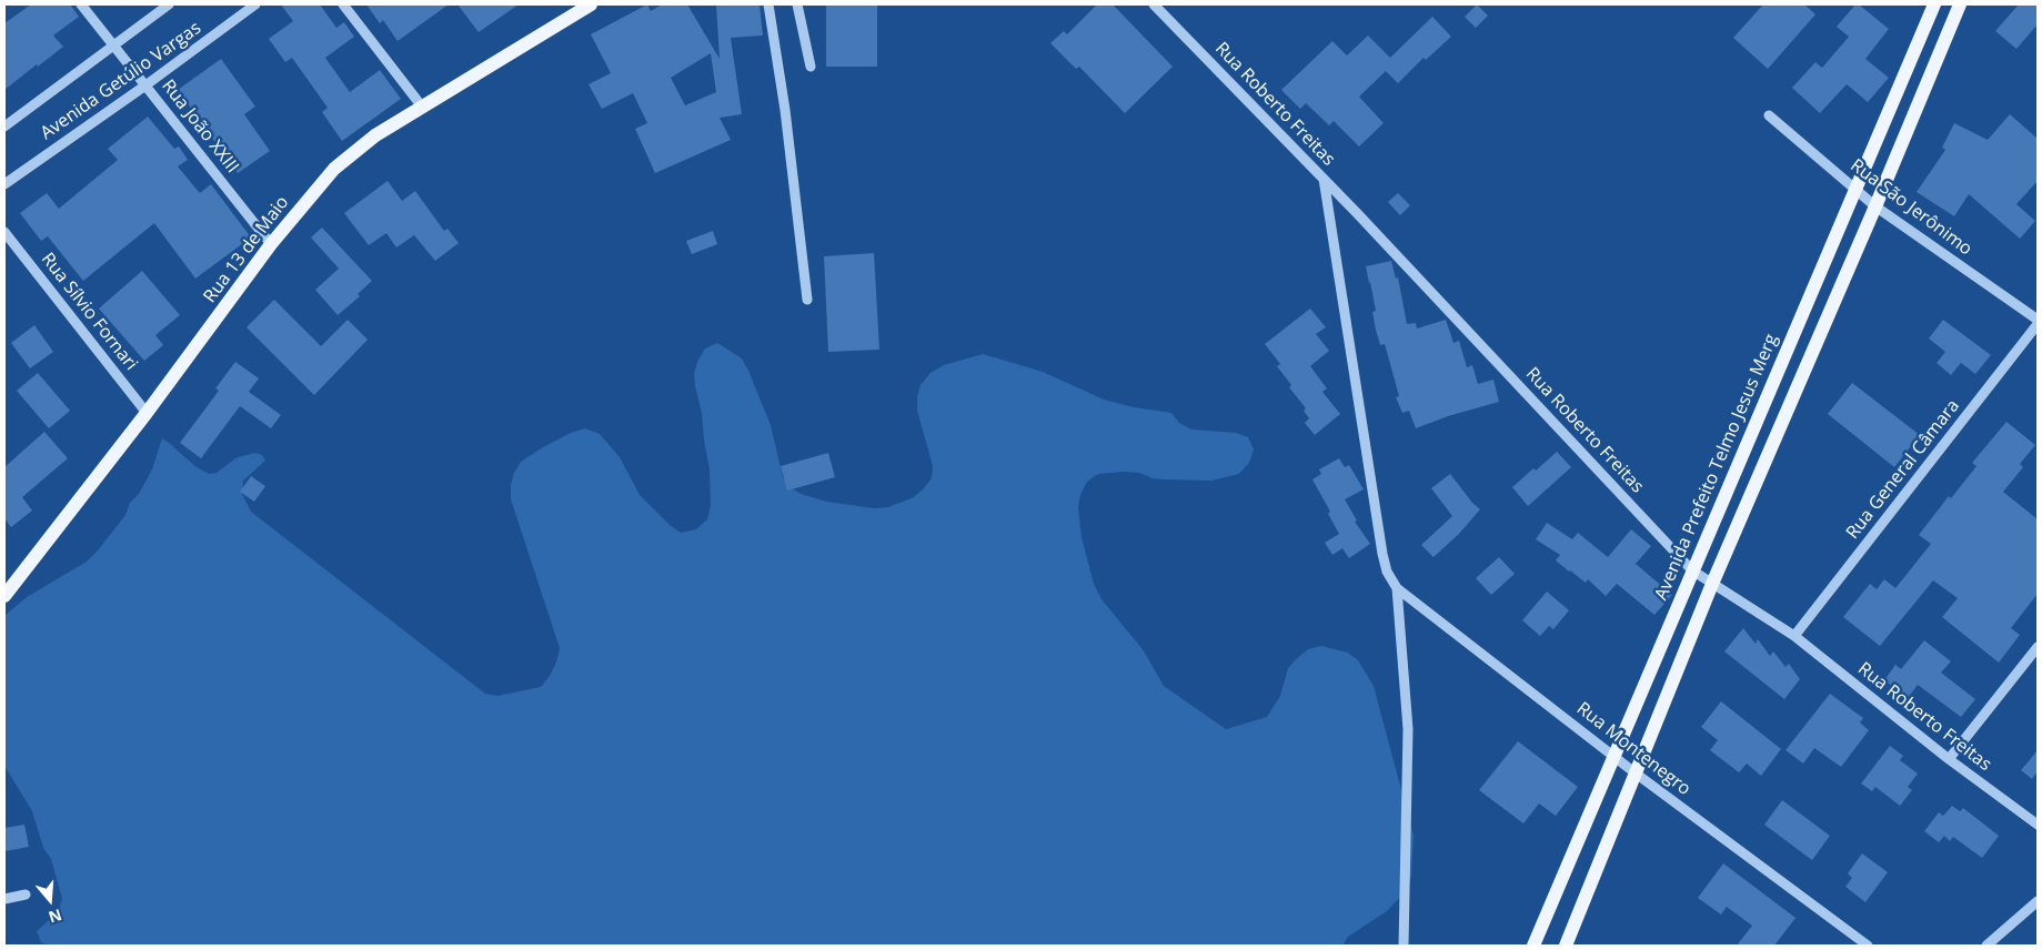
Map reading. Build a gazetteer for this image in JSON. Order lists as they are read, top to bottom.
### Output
{
  "streets": {
    "main road": ["Rua 13 de Maio", "Avenida Prefeito Telmo Jesus Merg"],
    "street": [
      "Avenida Getúlio Vargas",
      "Rua Roberto Freitas",
      "Rua João XXIII",
      "Rua São Jerônimo",
      "Rua Sílvio Fornari",
      "Rua General Câmara",
      "Rua Montenegro"
    ]
  },
  "crossings": [
    ["Avenida Getúlio Vargas", "Rua João XXIII"],
    ["Rua Roberto Freitas", "Avenida Prefeito Telmo Jesus Merg"],
    ["Rua Roberto Freitas", "Rua General Câmara"],
    ["Rua Roberto Freitas", "Rua Montenegro"],
    ["Rua João XXIII", "Rua 13 de Maio"],
    ["Rua São Jerônimo", "Avenida Prefeito Telmo Jesus Merg"],
    ["Rua São Jerônimo", "Rua General Câmara"],
    ["Rua 13 de Maio", "Rua Sílvio Fornari"],
    ["Avenida Prefeito Telmo Jesus Merg", "Rua Montenegro"]
  ],
  "north": "bottom"
}
